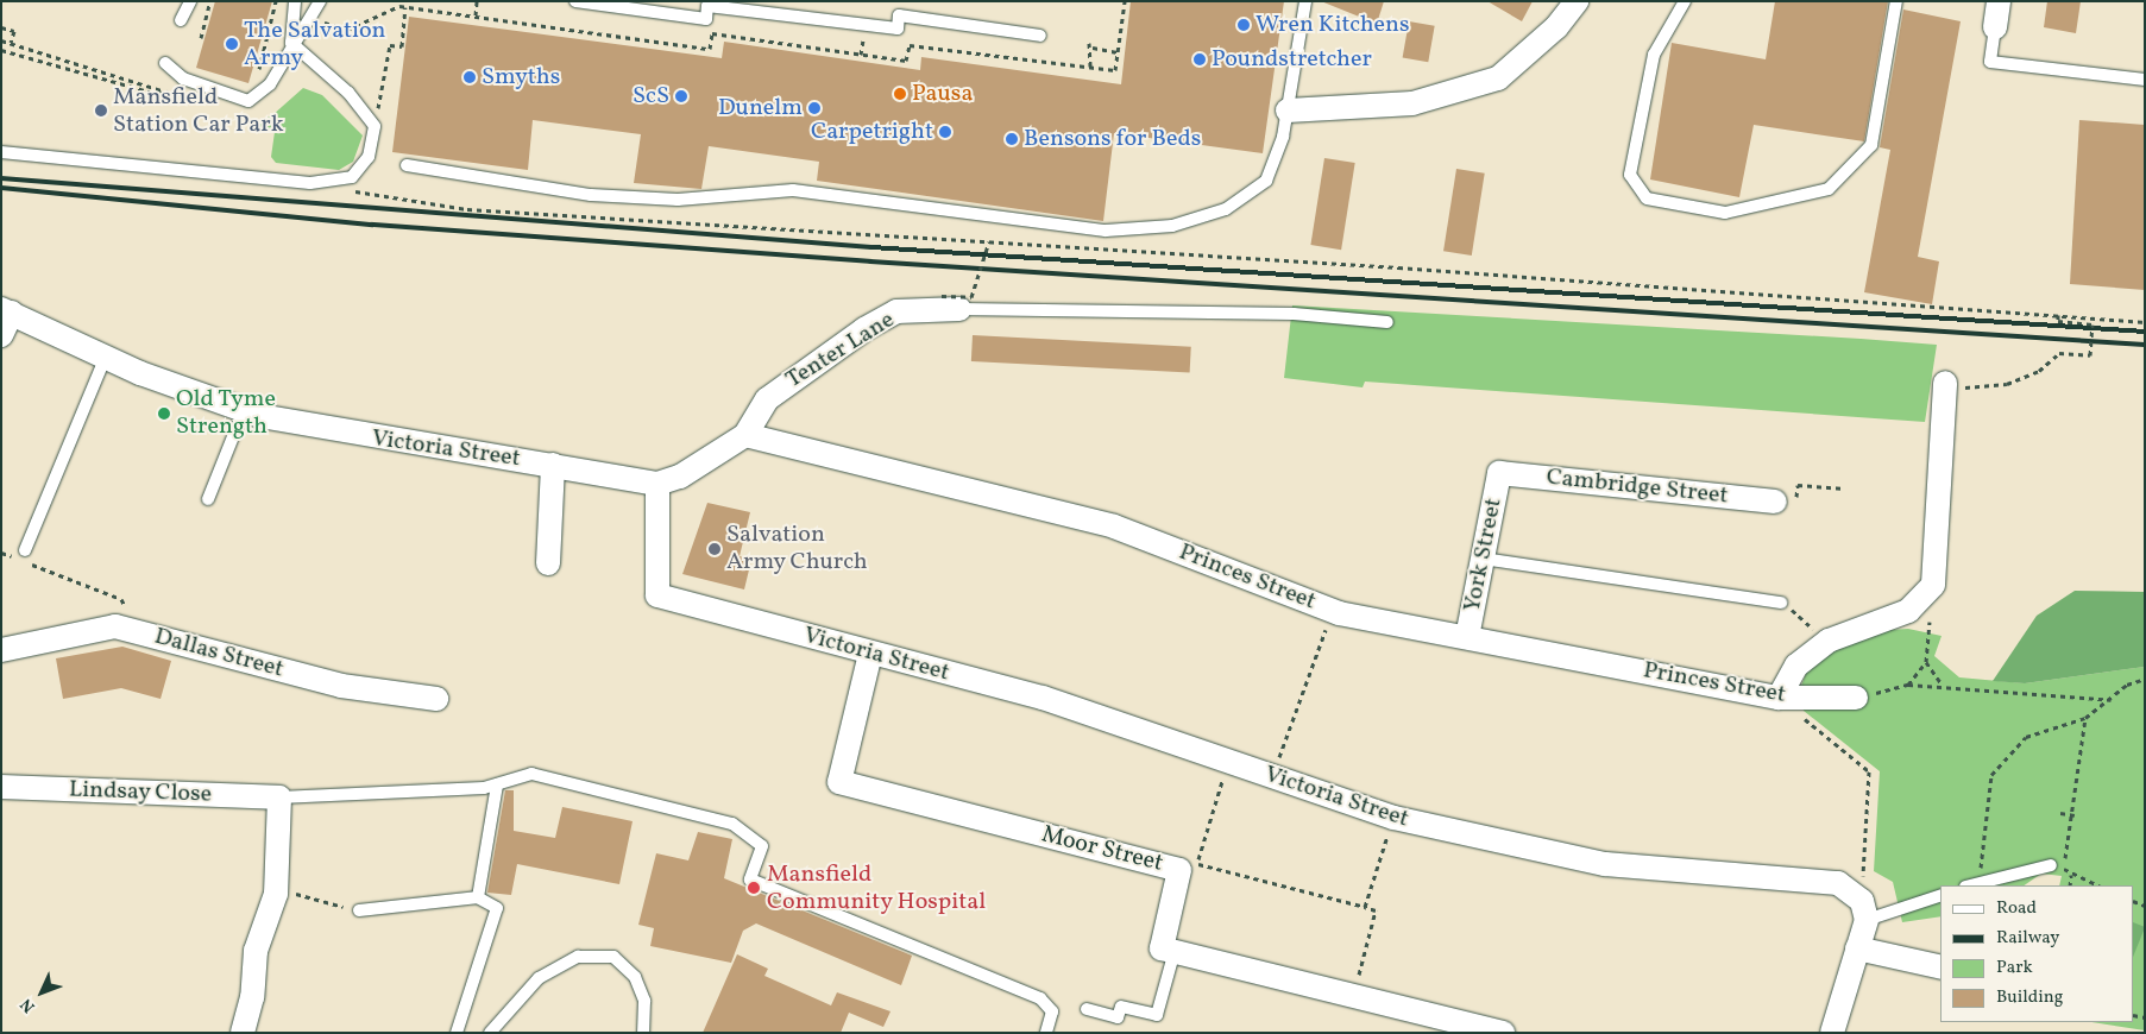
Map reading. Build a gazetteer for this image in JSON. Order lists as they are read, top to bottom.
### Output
{
  "streets": {
    "street": [
      "Tenter Lane",
      "Victoria Street",
      "Cambridge Street",
      "York Street",
      "Princes Street",
      "Dallas Street",
      "Lindsay Close",
      "Moor Street"
    ]
  },
  "crossings": [
    ["Tenter Lane", "Princes Street"],
    ["Victoria Street", "Moor Street"],
    ["Cambridge Street", "York Street"],
    ["York Street", "Princes Street"]
  ],
  "places": [
    "Wren Kitchens",
    "The Salvation Army",
    "Poundstretcher",
    "Smyths",
    "Pausa",
    "ScS",
    "Dunelm",
    "Mansfield Station Car Park",
    "Carpetright",
    "Bensons for Beds",
    "Old Tyme Strength",
    "Salvation Army Church",
    "Mansfield Community Hospital"
  ],
  "legend": [
    "Road",
    "Railway",
    "Park",
    "Building"
  ],
  "north": "bottom left"
}
